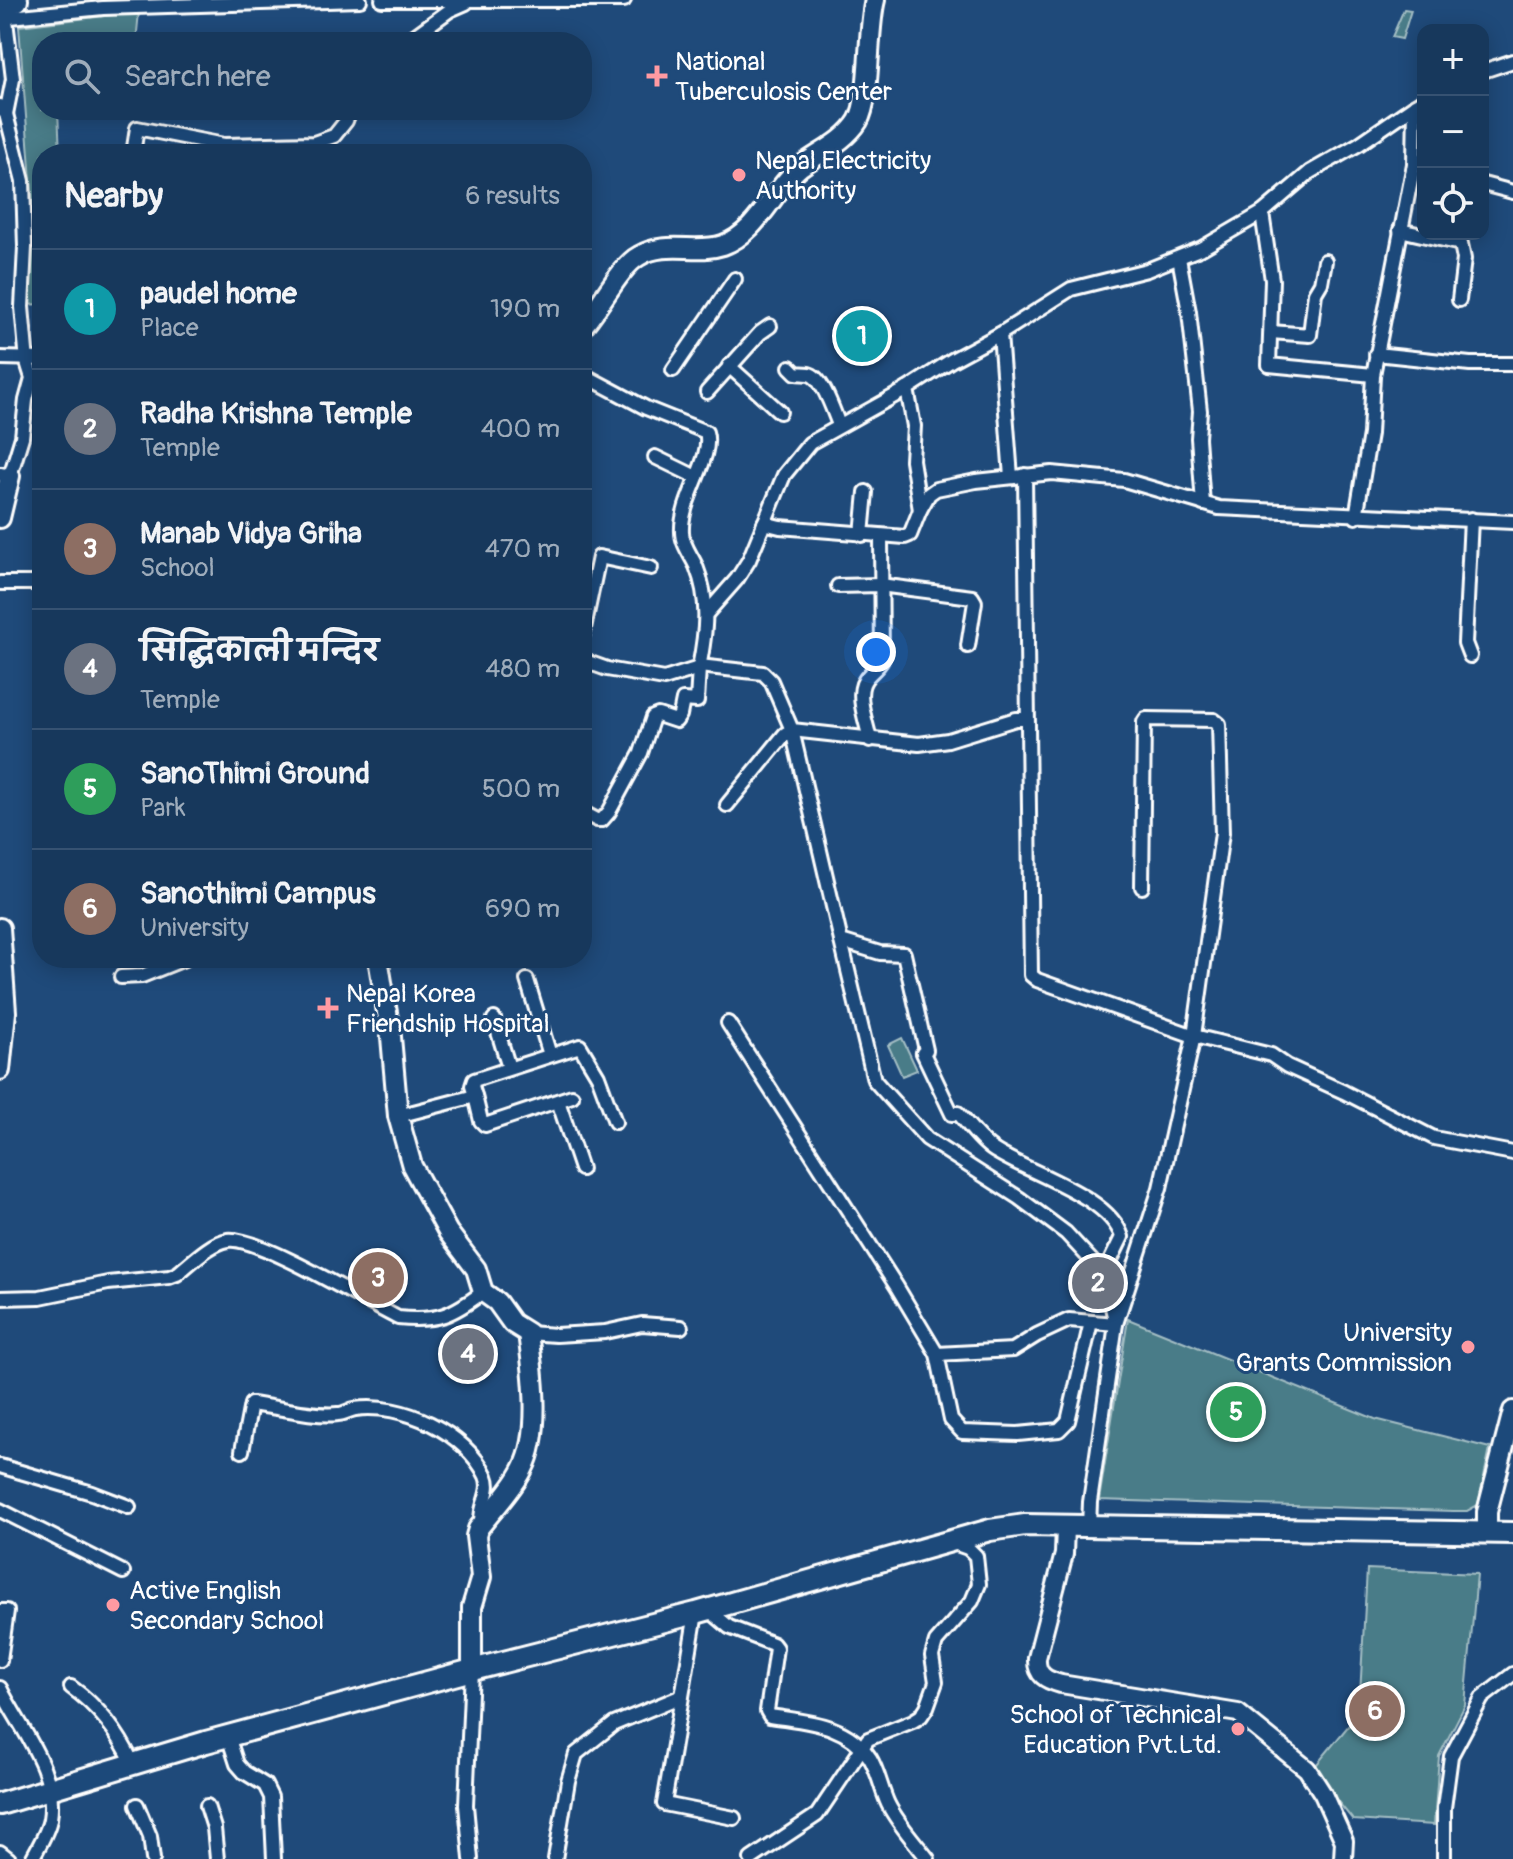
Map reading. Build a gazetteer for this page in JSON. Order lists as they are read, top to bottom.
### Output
{
  "places": {
    "health": ["National Tuberculosis Center", "Nepal Korea Friendship Hospital"],
    "other": [
      "Nepal Electricity Authority",
      "University Grants Commission",
      "Active English Secondary School",
      "School of Technical Education Pvt.Ltd."
    ]
  },
  "page": {
    "map_buttons": ["+", "−"],
    "search": "Search here",
    "heading": ["Nearby", "6 results"],
    "list": [
      {
        "mark": "1",
        "name": "paudel home",
        "note": "Place",
        "value": "190 m"
      },
      {
        "mark": "2",
        "name": "Radha Krishna Temple",
        "note": "Temple",
        "value": "400 m"
      },
      {
        "mark": "3",
        "name": "Manab Vidya Griha",
        "note": "School",
        "value": "470 m"
      },
      {
        "mark": "4",
        "name": "सिद्धिकाली मन्दिर",
        "note": "Temple",
        "value": "480 m"
      },
      {
        "mark": "5",
        "name": "SanoThimi Ground",
        "note": "Park",
        "value": "500 m"
      },
      {
        "mark": "6",
        "name": "Sanothimi Campus",
        "note": "University",
        "value": "690 m"
      }
    ],
    "pins": [
      "1",
      "3",
      "2",
      "4",
      "5",
      "6"
    ]
  }
}
